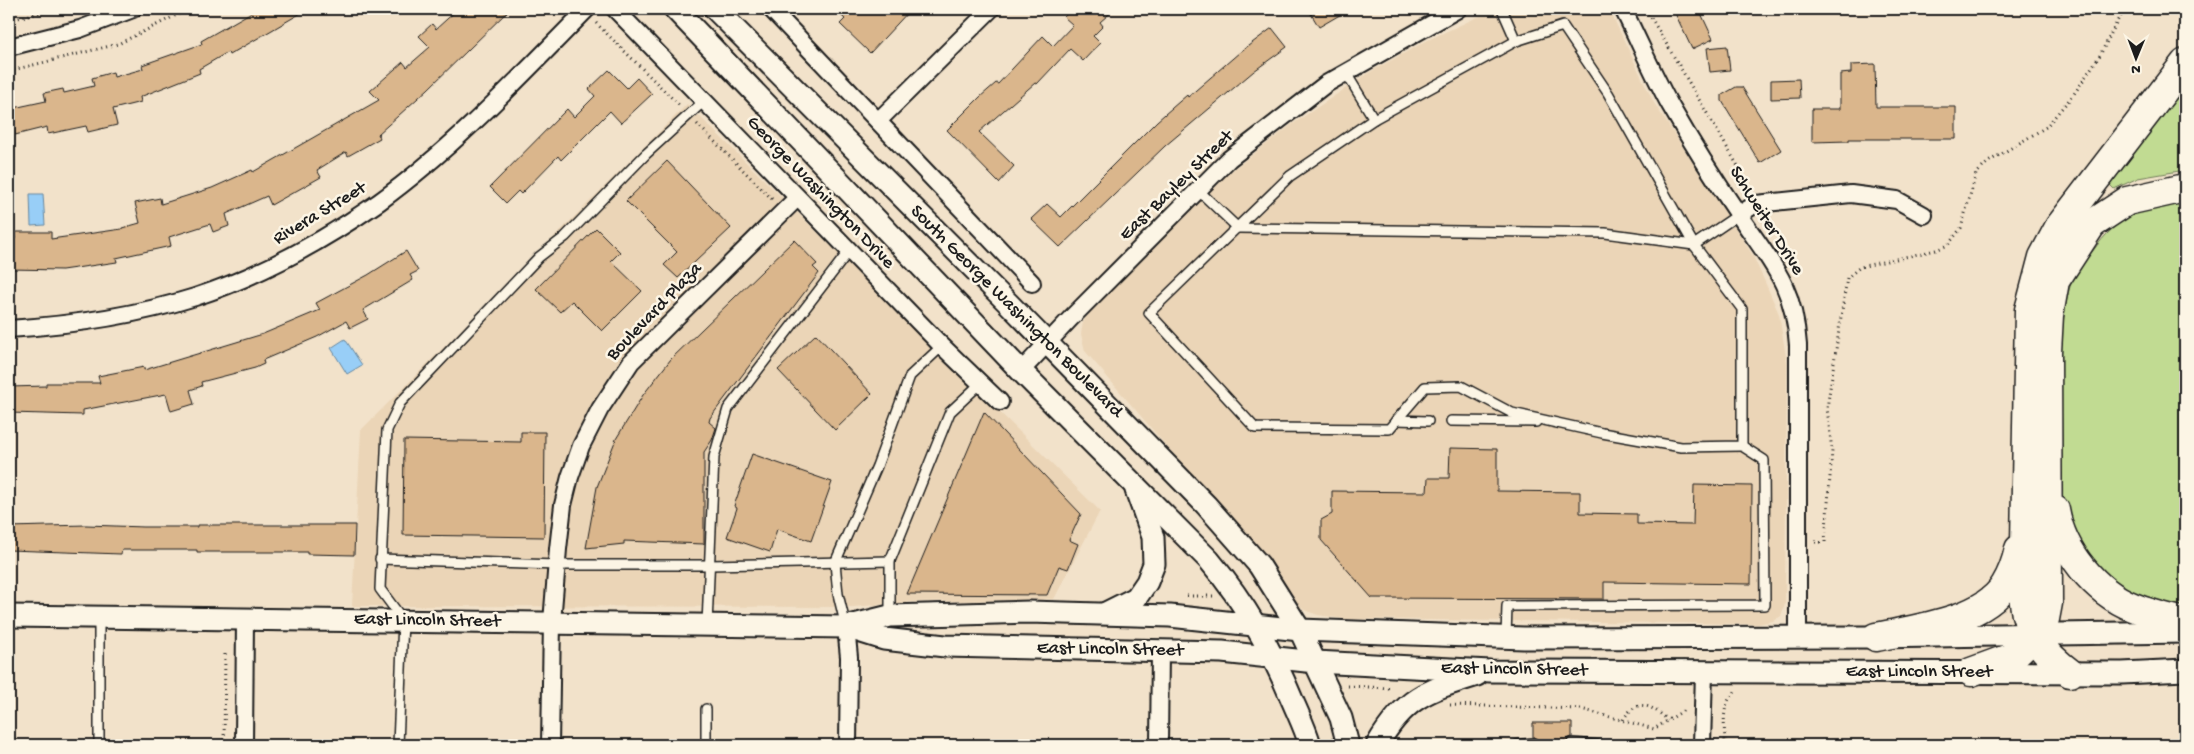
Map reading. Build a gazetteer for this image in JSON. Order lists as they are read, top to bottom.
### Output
{
  "streets": {
    "street": [
      "East Bayley Street",
      "George Washington Drive",
      "Rivera Street",
      "Schweiter Drive",
      "Boulevard Plaza",
      "South George Washington Boulevard",
      "East Lincoln Street"
    ]
  },
  "crossings": [
    ["East Bayley Street", "South George Washington Boulevard"],
    ["George Washington Drive", "Boulevard Plaza"],
    ["Schweiter Drive", "East Lincoln Street"],
    ["Boulevard Plaza", "East Lincoln Street"],
    ["South George Washington Boulevard", "East Lincoln Street"]
  ],
  "north": "bottom"
}
